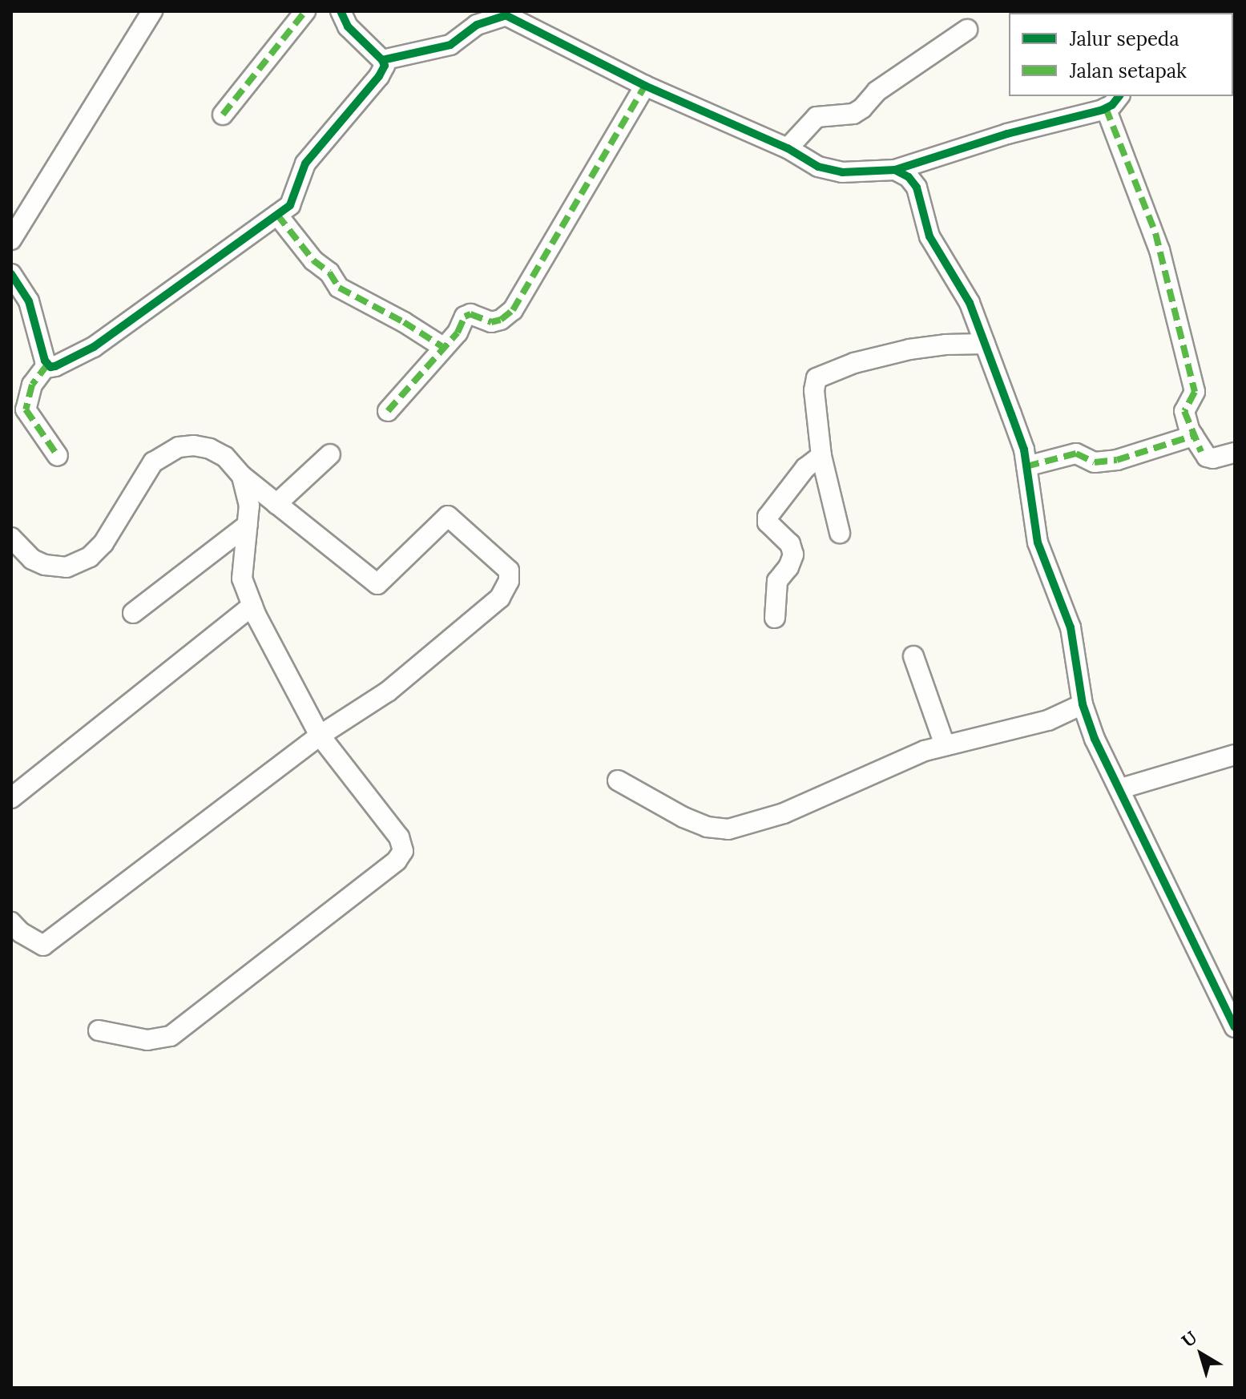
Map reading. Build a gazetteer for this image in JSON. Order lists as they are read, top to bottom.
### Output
{
  "legend": ["Jalur sepeda", "Jalan setapak"],
  "north": "top left"
}
